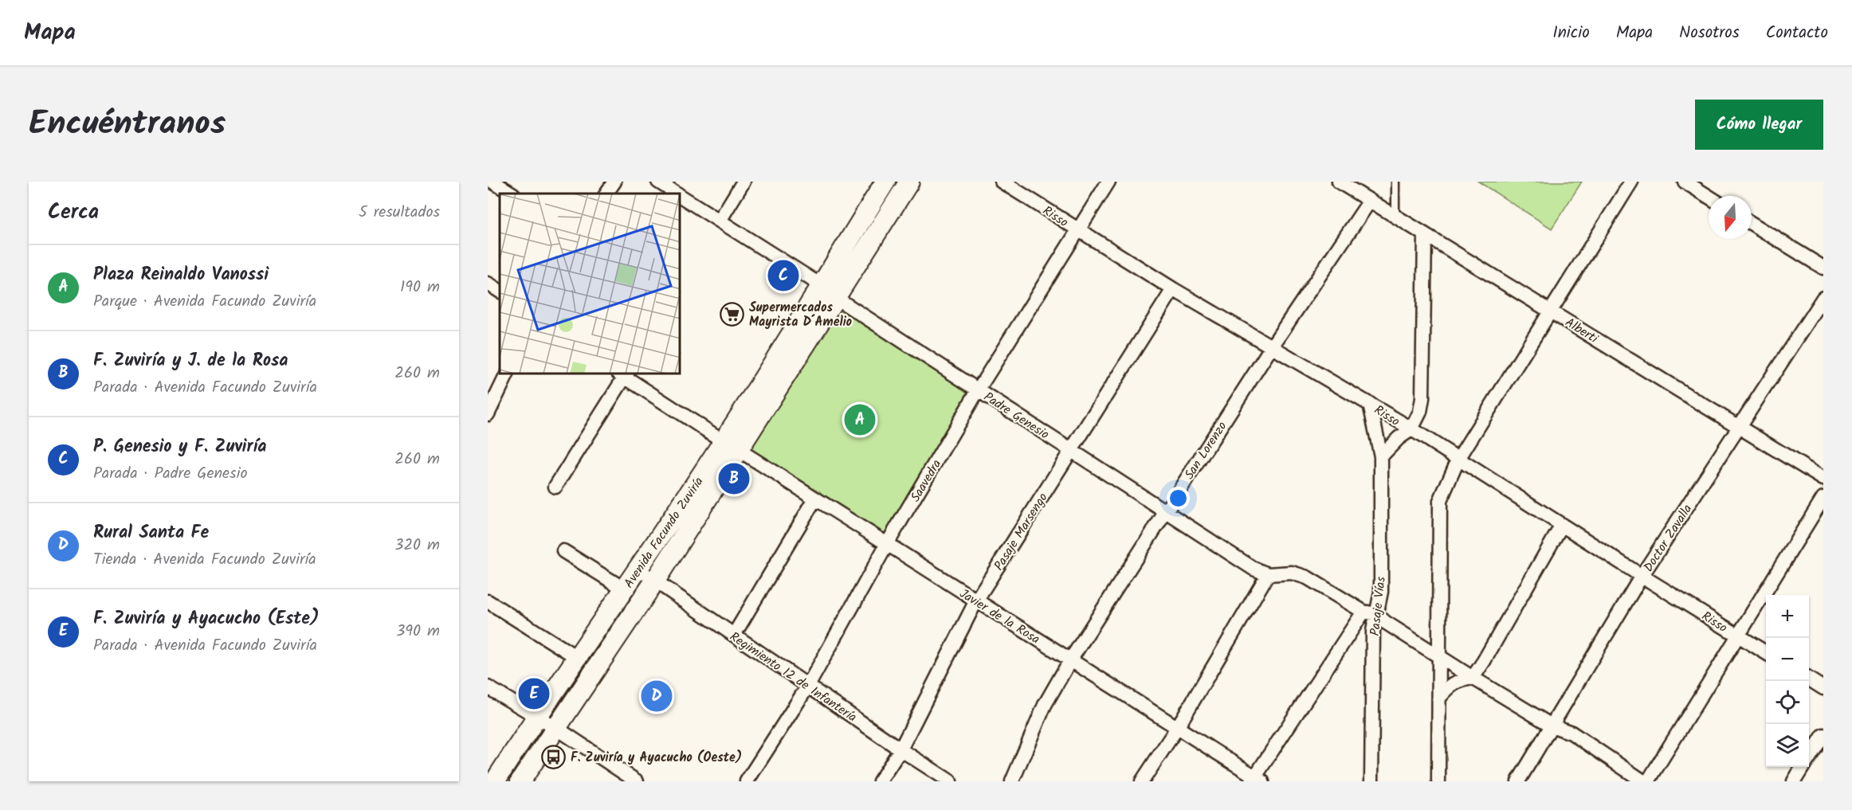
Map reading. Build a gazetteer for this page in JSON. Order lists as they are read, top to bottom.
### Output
{
  "streets": {
    "main road": ["Avenida Facundo Zuviría"],
    "street": [
      "Risso",
      "Alberti",
      "Padre Genesio",
      "San Lorenzo",
      "Saavedra",
      "Pasaje Marsengo",
      "Doctor Zavalla",
      "Pasaje Vías",
      "Javier de la Rosa",
      "Regimiento 12 de Infantería"
    ]
  },
  "crossings": [
    ["Risso", "San Lorenzo"],
    ["Risso", "Saavedra"],
    ["Risso", "Pasaje Marsengo"],
    ["Risso", "Doctor Zavalla"],
    ["Risso", "Pasaje Vías"],
    ["Alberti", "San Lorenzo"],
    ["Alberti", "Doctor Zavalla"],
    ["Padre Genesio", "San Lorenzo"],
    ["Padre Genesio", "Saavedra"],
    ["Padre Genesio", "Pasaje Marsengo"],
    ["Padre Genesio", "Avenida Facundo Zuviría"],
    ["Padre Genesio", "Doctor Zavalla"],
    ["Padre Genesio", "Pasaje Vías"],
    ["San Lorenzo", "Javier de la Rosa"],
    ["Saavedra", "Javier de la Rosa"],
    ["Saavedra", "Regimiento 12 de Infantería"],
    ["Pasaje Marsengo", "Javier de la Rosa"],
    ["Pasaje Marsengo", "Regimiento 12 de Infantería"],
    ["Avenida Facundo Zuviría", "Javier de la Rosa"],
    ["Avenida Facundo Zuviría", "Regimiento 12 de Infantería"]
  ],
  "places": {
    "supermarket": ["Supermercados Mayrista D´Amelio"],
    "bus stop": ["F. Zuviría y Ayacucho (Oeste)"]
  },
  "north": "bottom",
  "page": {
    "header": "Mapa",
    "nav": [
      "Inicio",
      "Mapa",
      "Nosotros",
      "Contacto"
    ],
    "title": "Encuéntranos",
    "buttons": "Cómo llegar",
    "heading": ["Cerca", "5 resultados"],
    "list": [
      {
        "mark": "A",
        "name": "Plaza Reinaldo Vanossi",
        "note": "Parque · Avenida Facundo Zuviría",
        "value": "190 m"
      },
      {
        "mark": "B",
        "name": "F. Zuviría y J. de la Rosa",
        "note": "Parada · Avenida Facundo Zuviría",
        "value": "260 m"
      },
      {
        "mark": "C",
        "name": "P. Genesio y F. Zuviría",
        "note": "Parada · Padre Genesio",
        "value": "260 m"
      },
      {
        "mark": "D",
        "name": "Rural Santa Fe",
        "note": "Tienda · Avenida Facundo Zuviría",
        "value": "320 m"
      },
      {
        "mark": "E",
        "name": "F. Zuviría y Ayacucho (Este)",
        "note": "Parada · Avenida Facundo Zuviría",
        "value": "390 m"
      }
    ],
    "pins": [
      "C",
      "A",
      "B",
      "E",
      "D"
    ],
    "map_buttons": ["+", "−"]
  }
}
